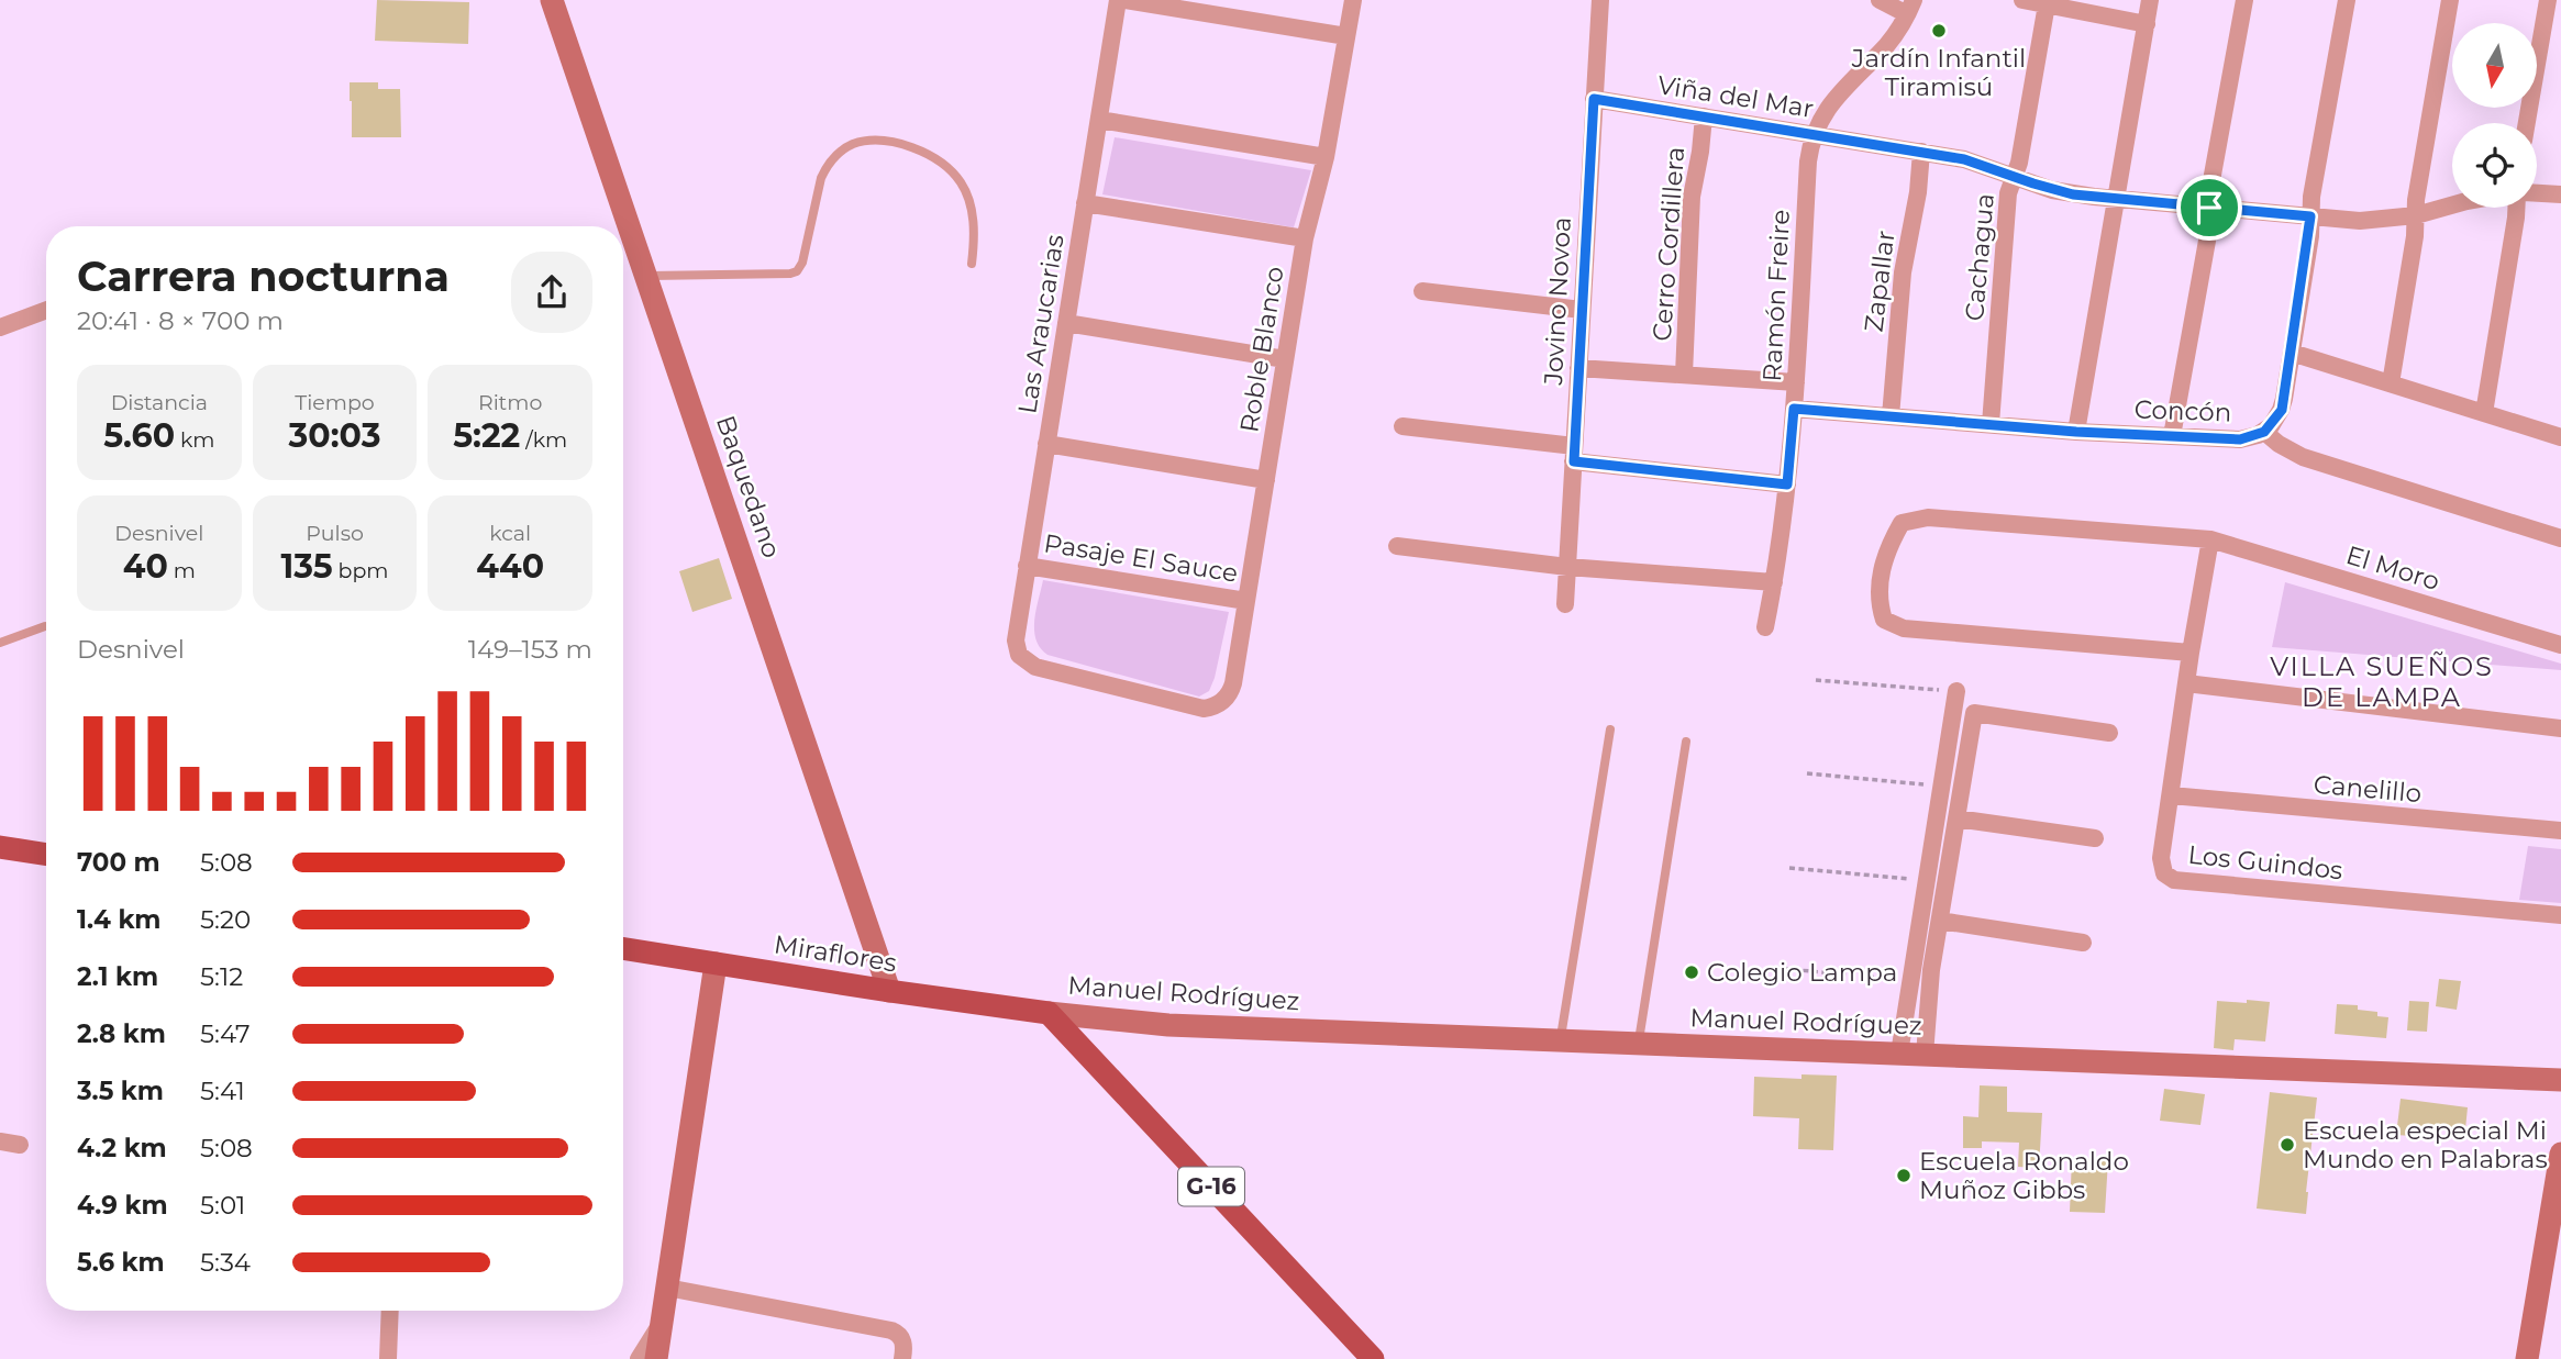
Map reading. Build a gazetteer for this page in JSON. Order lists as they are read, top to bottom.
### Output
{
  "streets": {
    "main road": [
      "Baquedano",
      "Miraflores",
      "Manuel Rodríguez",
      "G-16"
    ],
    "street": [
      "Viña del Mar",
      "Cerro Cordillera",
      "Cachagua",
      "Zapallar",
      "Ramón Freire",
      "Jovino Novoa",
      "Las Araucarias",
      "Roble Blanco",
      "Concón",
      "Pasaje El Sauce",
      "El Moro",
      "Canelillo",
      "Los Guindos"
    ]
  },
  "crossings": [
    ["Viña del Mar", "Cerro Cordillera"],
    ["Viña del Mar", "Cachagua"],
    ["Viña del Mar", "Zapallar"],
    ["Viña del Mar", "Ramón Freire"],
    ["Viña del Mar", "Jovino Novoa"],
    ["Viña del Mar", "Concón"],
    ["Cachagua", "Concón"],
    ["Zapallar", "Concón"],
    ["Ramón Freire", "Concón"],
    ["Las Araucarias", "Roble Blanco"],
    ["Las Araucarias", "Pasaje El Sauce"],
    ["Roble Blanco", "Pasaje El Sauce"],
    ["Baquedano", "Miraflores"],
    ["El Moro", "Los Guindos"],
    ["Canelillo", "Los Guindos"],
    ["Miraflores", "Manuel Rodríguez"],
    ["Miraflores", "G-16"],
    ["Manuel Rodríguez", "G-16"]
  ],
  "districts": ["VILLA SUEÑOS DE LAMPA"],
  "places": [
    "Jardín Infantil Tiramisú",
    "Colegio Lampa",
    "Escuela especial Mi Mundo en Palabras",
    "Escuela Ronaldo Muñoz Gibbs"
  ],
  "north": "bottom",
  "page": {
    "heading": ["Carrera nocturna", "20:41 · 8 × 700 m"],
    "stats": [
      ["Distancia", "5.60 km"],
      ["Tiempo", "30:03"],
      ["Ritmo", "5:22 /km"],
      ["Desnivel", "40 m"],
      ["Pulso", "135 bpm"],
      ["kcal", "440"]
    ],
    "chart": ["Desnivel", "149–153 m"],
    "list": [
      {
        "name": "700 m",
        "note": "5:08"
      },
      {
        "name": "1.4 km",
        "note": "5:20"
      },
      {
        "name": "2.1 km",
        "note": "5:12"
      },
      {
        "name": "2.8 km",
        "note": "5:47"
      },
      {
        "name": "3.5 km",
        "note": "5:41"
      },
      {
        "name": "4.2 km",
        "note": "5:08"
      },
      {
        "name": "4.9 km",
        "note": "5:01"
      },
      {
        "name": "5.6 km",
        "note": "5:34"
      }
    ]
  }
}
